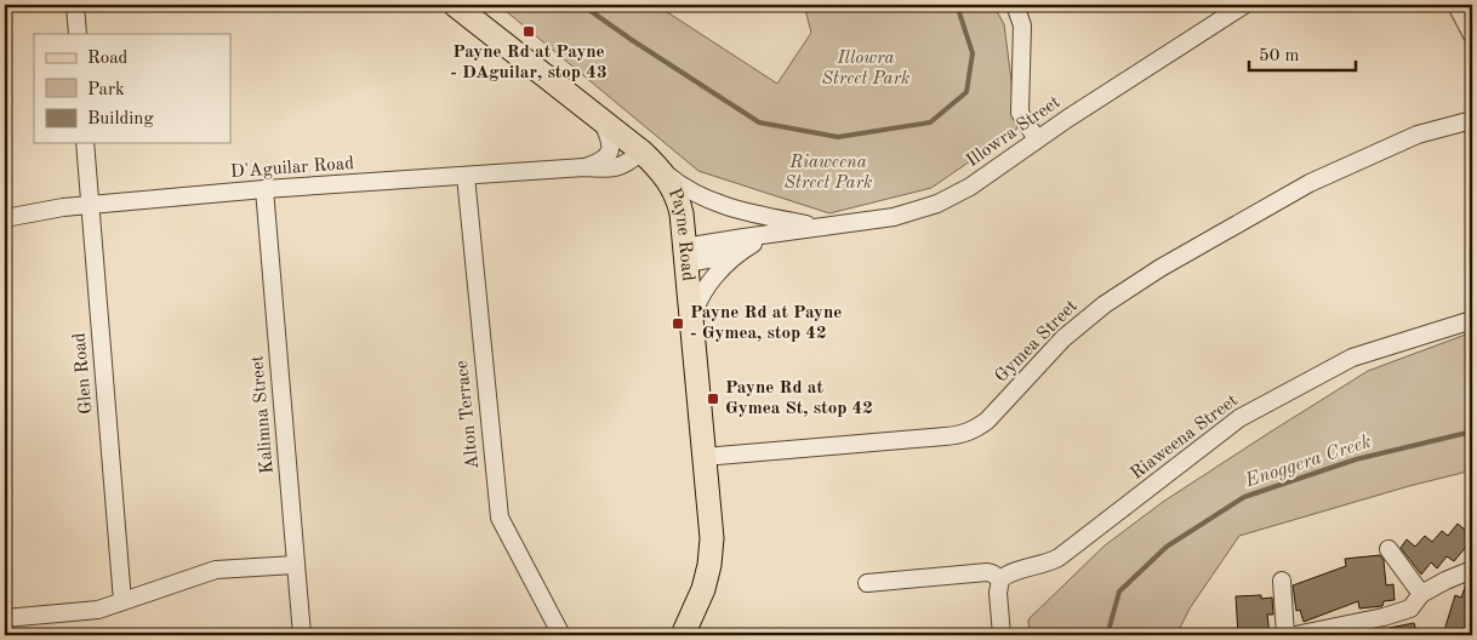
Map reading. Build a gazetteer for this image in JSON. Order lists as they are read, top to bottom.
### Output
{
  "streets": {
    "main road": ["Payne Road"],
    "street": [
      "Illowra Street",
      "D'Aguilar Road",
      "Gymea Street",
      "Glen Road",
      "Kalimna Street",
      "Alton Terrace",
      "Riaweena Street"
    ]
  },
  "crossings": [
    ["Illowra Street", "Payne Road"],
    ["D'Aguilar Road", "Payne Road"],
    ["D'Aguilar Road", "Glen Road"],
    ["D'Aguilar Road", "Kalimna Street"],
    ["D'Aguilar Road", "Alton Terrace"],
    ["Payne Road", "Gymea Street"]
  ],
  "water": ["Enoggera Creek"],
  "parks": ["Illowra Street Park", "Riaweena Street Park"],
  "places": {
    "transit": ["Payne Rd at Payne - DAguilar, stop 43", "Payne Rd at Payne - Gymea, stop 42", "Payne Rd at Gymea St, stop 42"]
  },
  "legend": ["Road", "Park", "Building"],
  "scale_bar": "50 m"
}
